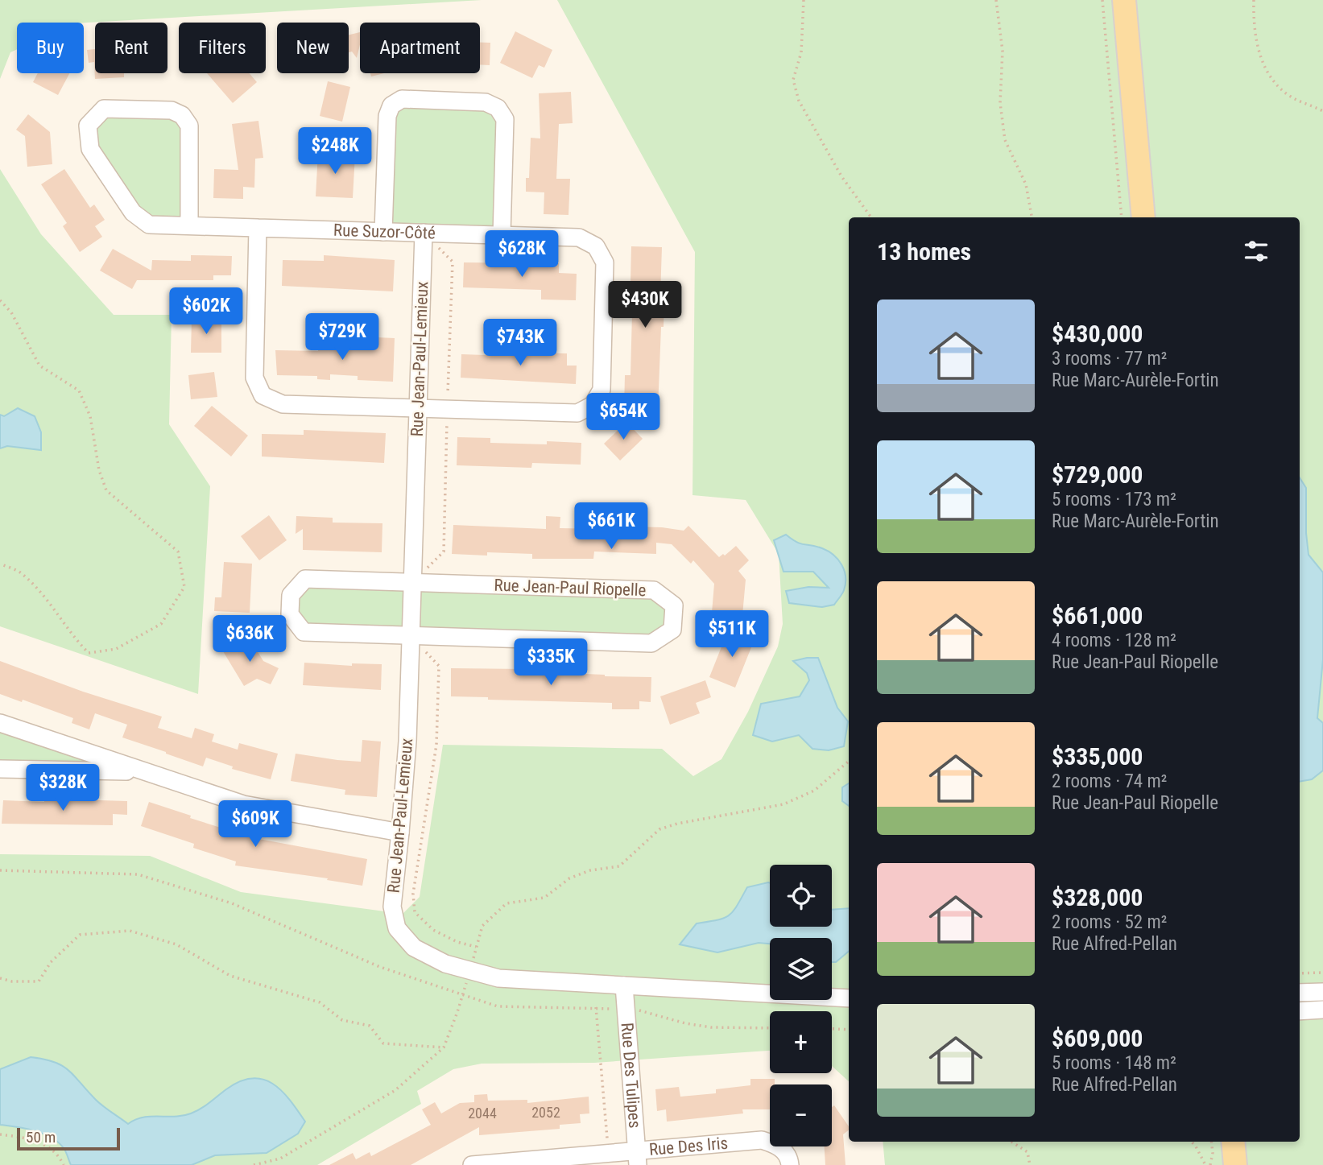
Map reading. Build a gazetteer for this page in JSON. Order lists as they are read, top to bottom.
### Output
{
  "streets": {
    "street": [
      "Rue Suzor-Côté",
      "Rue Jean-Paul-Lemieux",
      "Rue Jean-Paul Riopelle",
      "Rue Des Tulipes",
      "Rue Des Iris"
    ]
  },
  "crossings": [
    ["Rue Suzor-Côté", "Rue Jean-Paul-Lemieux"],
    ["Rue Jean-Paul-Lemieux", "Rue Jean-Paul Riopelle"],
    ["Rue Jean-Paul-Lemieux", "Rue Des Tulipes"],
    ["Rue Des Tulipes", "Rue Des Iris"]
  ],
  "house_numbers": ["2052", "2044"],
  "scale_bar": "50 m",
  "page": {
    "chip": [
      "Buy",
      "Rent",
      "Filters",
      "New",
      "Apartment"
    ],
    "price": [
      "$248K",
      "$628K",
      "$430K",
      "$602K",
      "$729K",
      "$743K",
      "$654K",
      "$661K",
      "$511K",
      "$636K",
      "$335K",
      "$328K",
      "$609K"
    ],
    "heading": "13 homes",
    "list": [
      {
        "name": "$430,000",
        "note": "3 rooms · 77 m² · Rue Marc-Aurèle-Fortin"
      },
      {
        "name": "$729,000",
        "note": "5 rooms · 173 m² · Rue Marc-Aurèle-Fortin"
      },
      {
        "name": "$661,000",
        "note": "4 rooms · 128 m² · Rue Jean-Paul Riopelle"
      },
      {
        "name": "$335,000",
        "note": "2 rooms · 74 m² · Rue Jean-Paul Riopelle"
      },
      {
        "name": "$328,000",
        "note": "2 rooms · 52 m² · Rue Alfred-Pellan"
      },
      {
        "name": "$609,000",
        "note": "5 rooms · 148 m² · Rue Alfred-Pellan"
      }
    ],
    "map_buttons": ["+", "−"],
    "scale": "50 m"
  }
}
